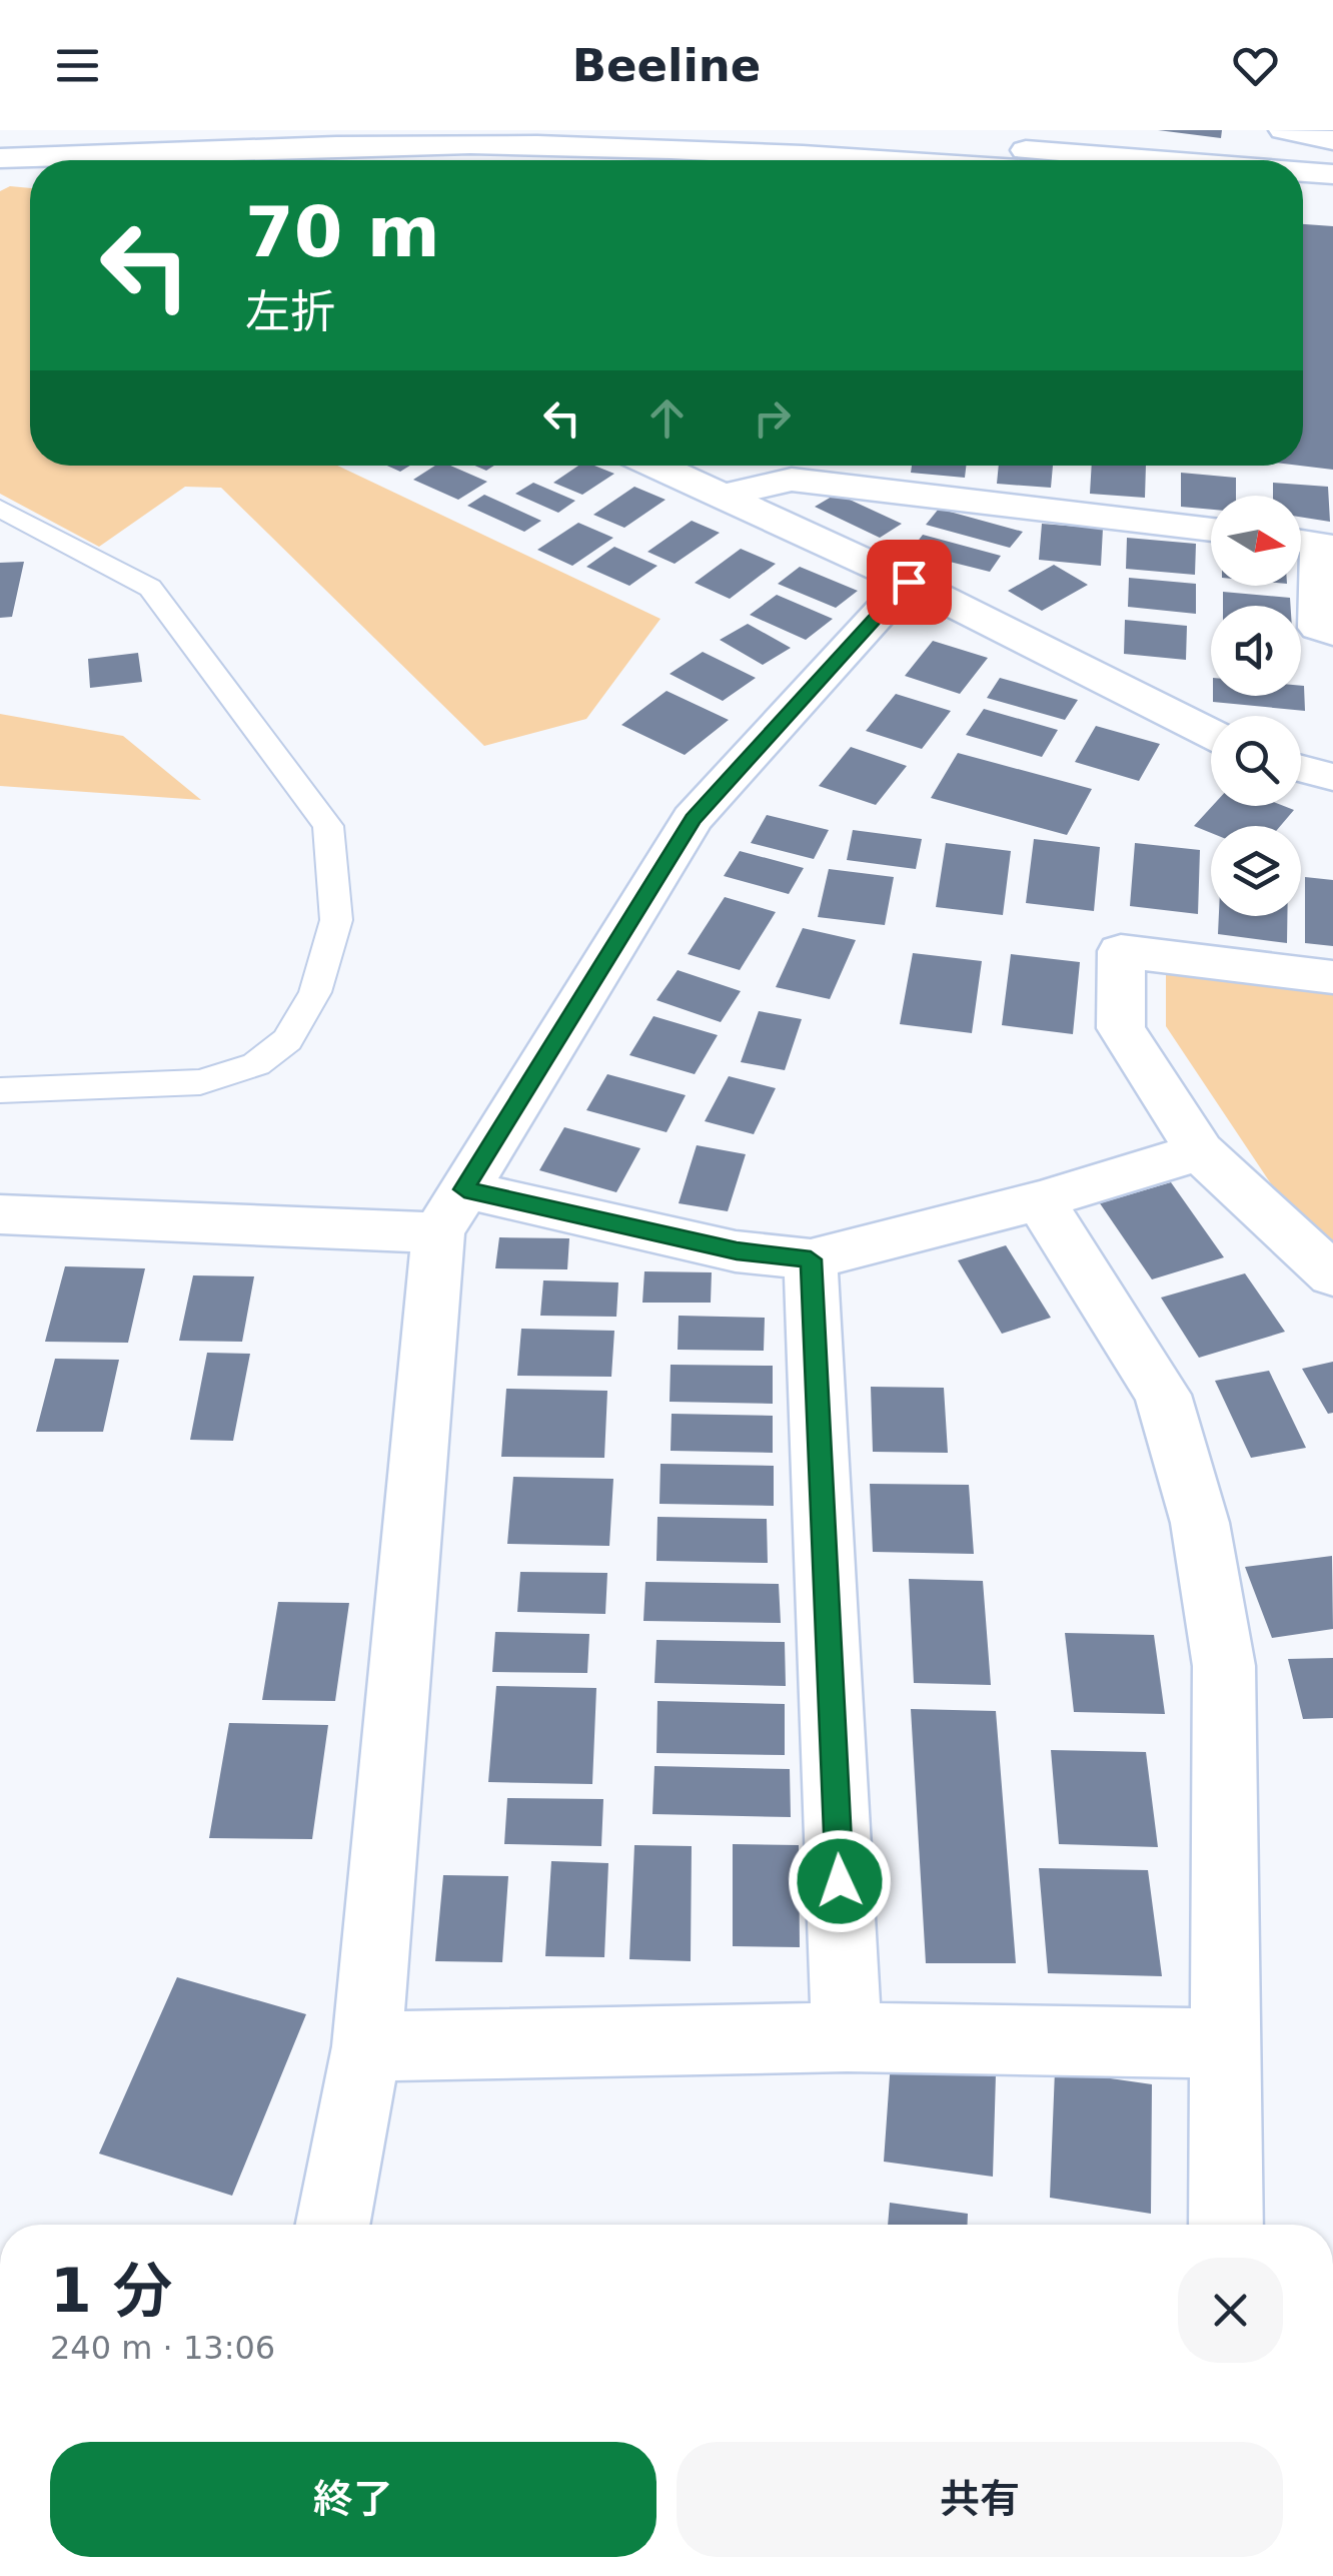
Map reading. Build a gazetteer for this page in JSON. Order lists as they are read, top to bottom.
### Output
{
  "north": "right",
  "page": {
    "header": "Beeline",
    "turn": ["70 m", "左折"],
    "heading": ["1 分", "240 m · 13:06"],
    "buttons": ["終了", "共有"]
  }
}
